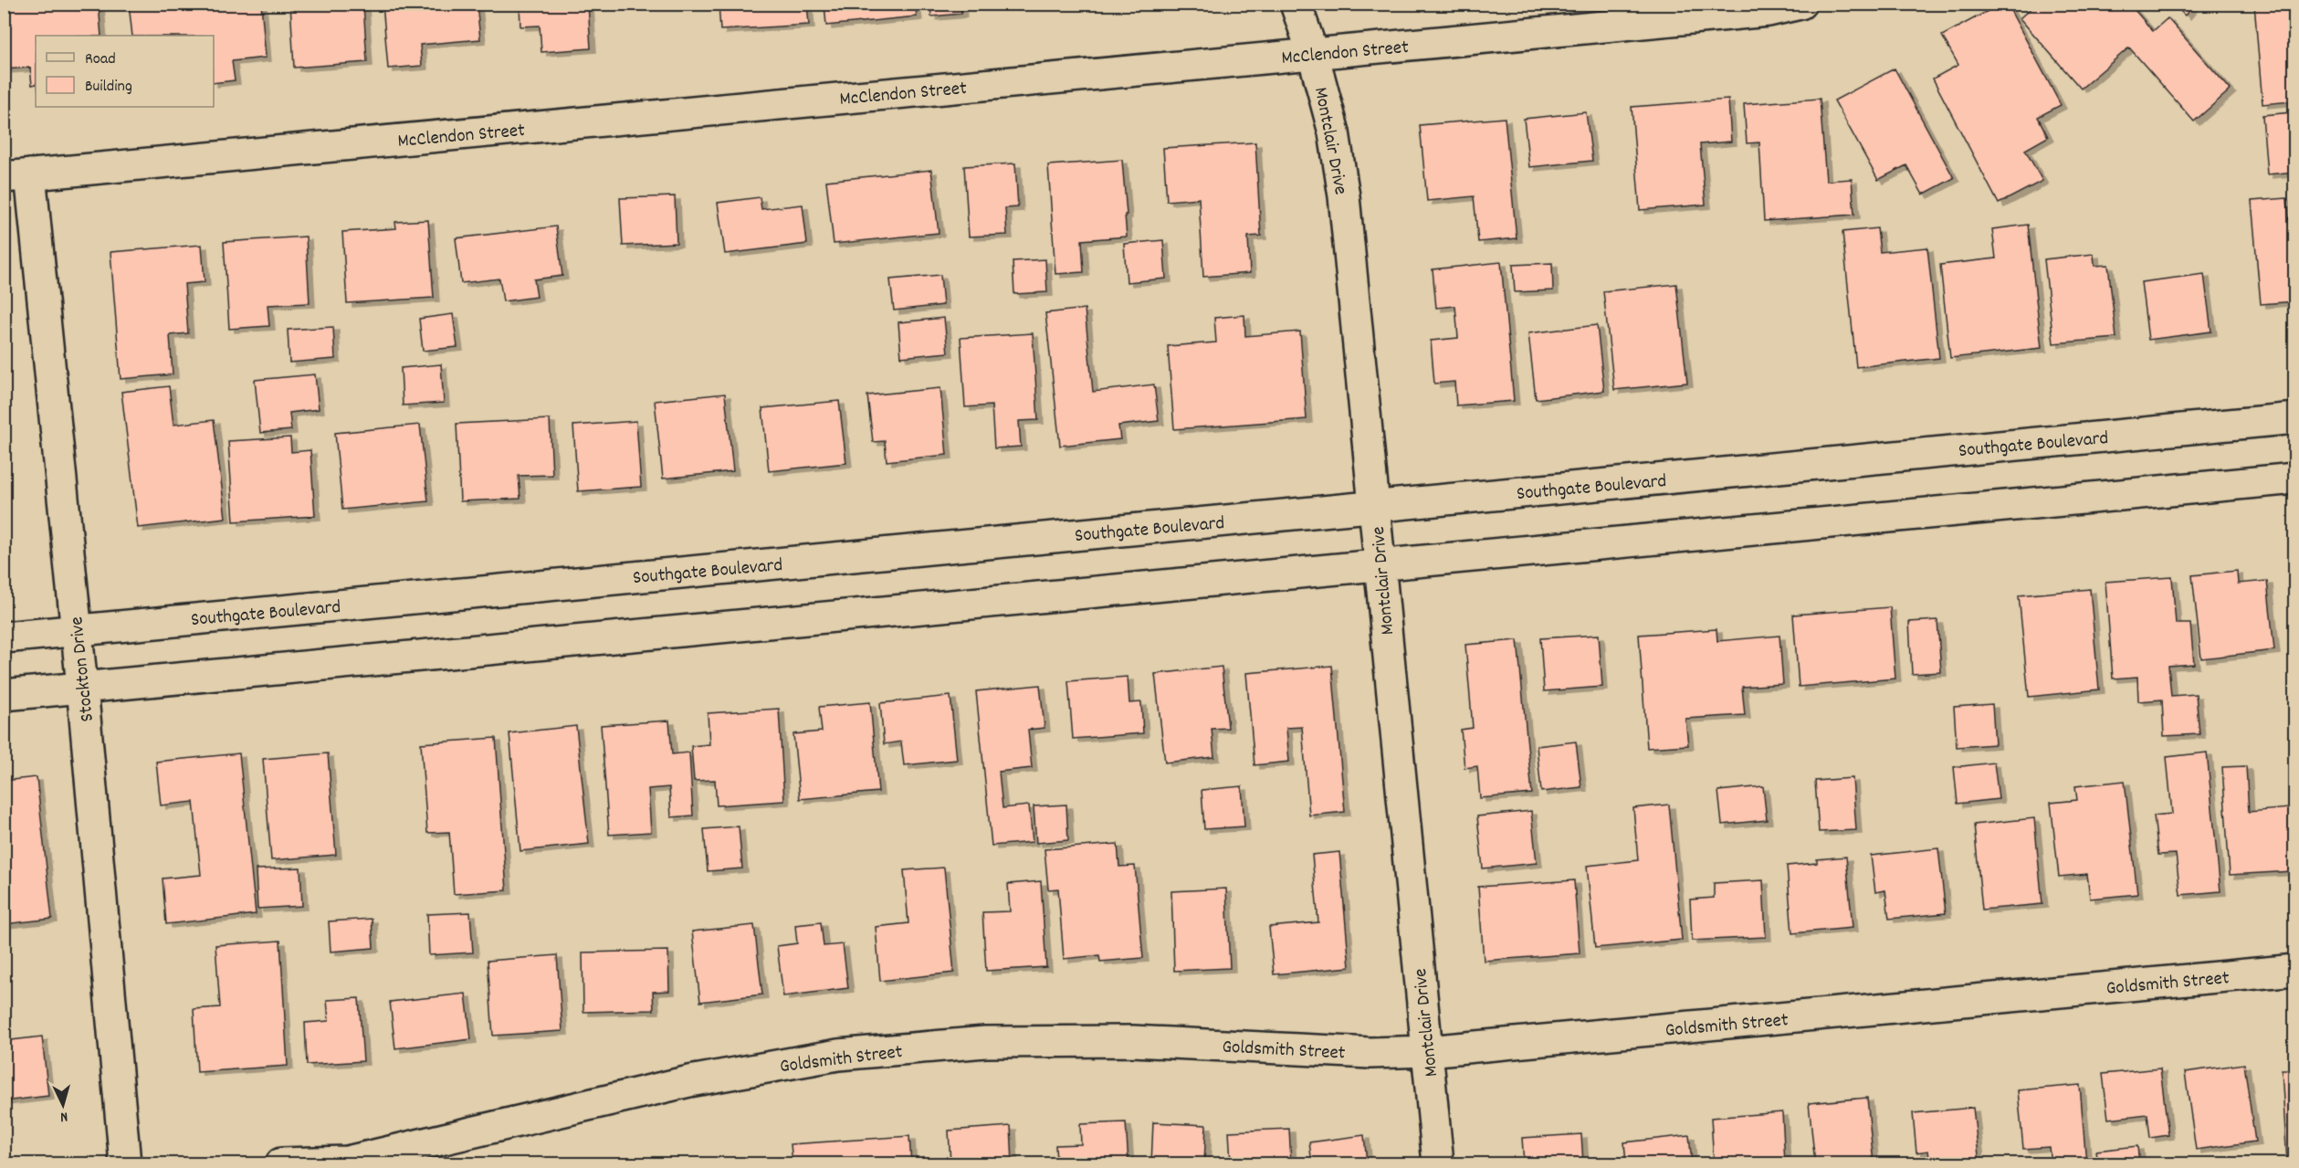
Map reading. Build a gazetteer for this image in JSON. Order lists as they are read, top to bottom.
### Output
{
  "streets": {
    "street": [
      "McClendon Street",
      "Montclair Drive",
      "Southgate Boulevard",
      "Stockton Drive",
      "Goldsmith Street"
    ]
  },
  "crossings": [
    ["McClendon Street", "Montclair Drive"],
    ["McClendon Street", "Stockton Drive"],
    ["Montclair Drive", "Southgate Boulevard"],
    ["Montclair Drive", "Goldsmith Street"],
    ["Southgate Boulevard", "Stockton Drive"]
  ],
  "legend": ["Road", "Building"],
  "north": "bottom"
}
